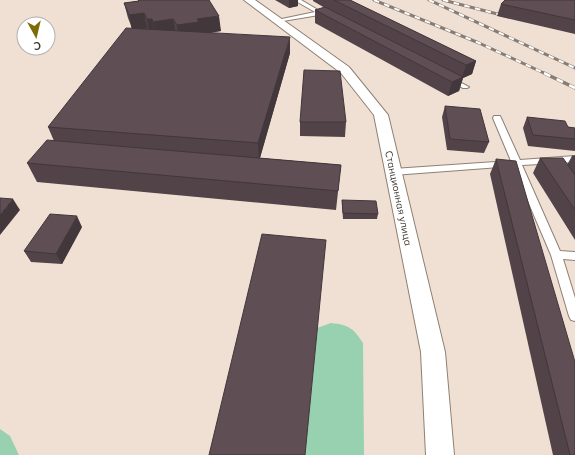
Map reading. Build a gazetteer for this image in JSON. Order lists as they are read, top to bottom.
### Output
{
  "streets": {
    "street": ["Станционная улица"]
  },
  "north": "bottom"
}
